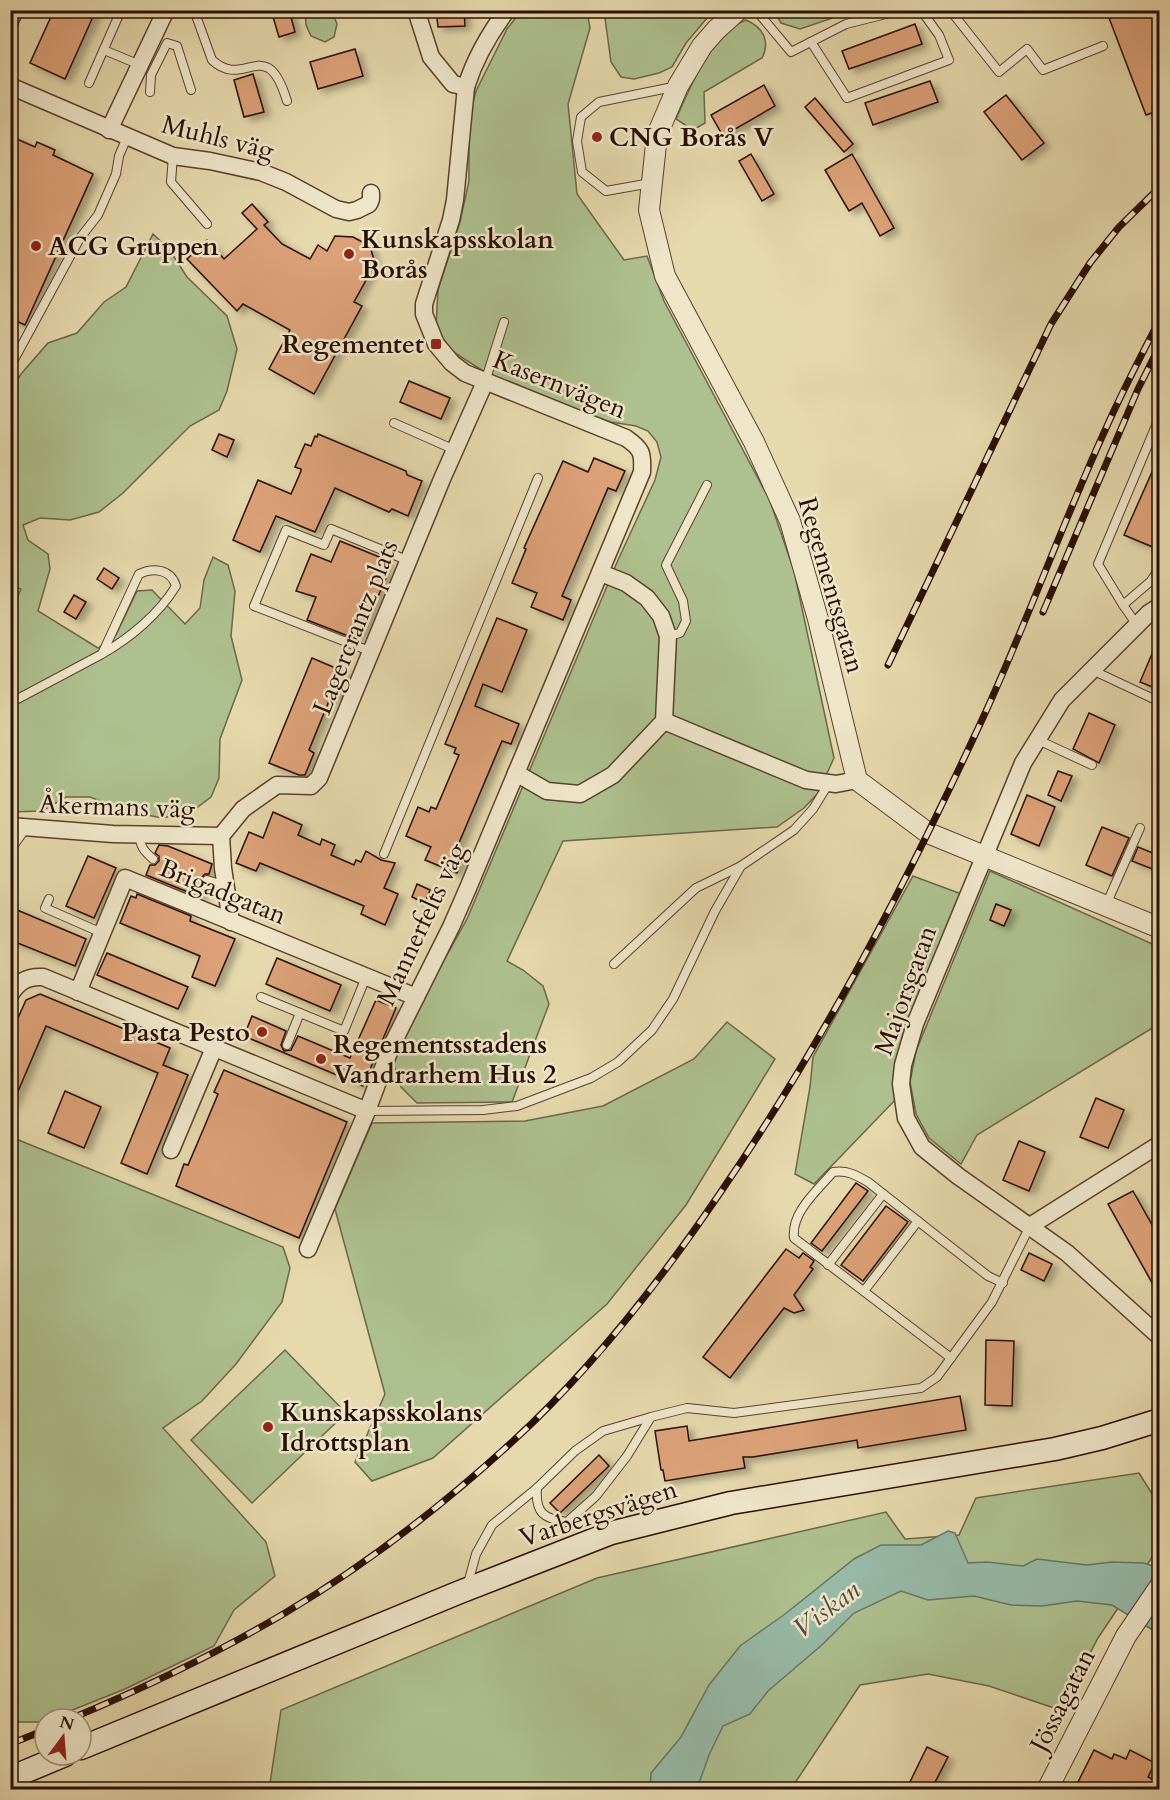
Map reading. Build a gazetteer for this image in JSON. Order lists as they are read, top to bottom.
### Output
{
  "streets": {
    "main road": ["Varbergsvägen"],
    "street": [
      "Muhls väg",
      "Kasernvägen",
      "Regementsgatan",
      "Lagercrantz plats",
      "Åkermans väg",
      "Brigadgatan",
      "Mannerfelts väg",
      "Majorsgatan",
      "Jössagatan"
    ]
  },
  "crossings": [
    ["Kasernvägen", "Lagercrantz plats"],
    ["Kasernvägen", "Mannerfelts väg"],
    ["Lagercrantz plats", "Åkermans väg"],
    ["Brigadgatan", "Mannerfelts väg"]
  ],
  "water": ["Viskan"],
  "places": {
    "other": [
      "CNG Borås V",
      "ACG Gruppen",
      "Kunskapsskolan Borås",
      "Pasta Pesto",
      "Regementsstadens Vandrarhem Hus 2",
      "Kunskapsskolans Idrottsplan"
    ],
    "transit": ["Regementet"]
  },
  "north": "top"
}
